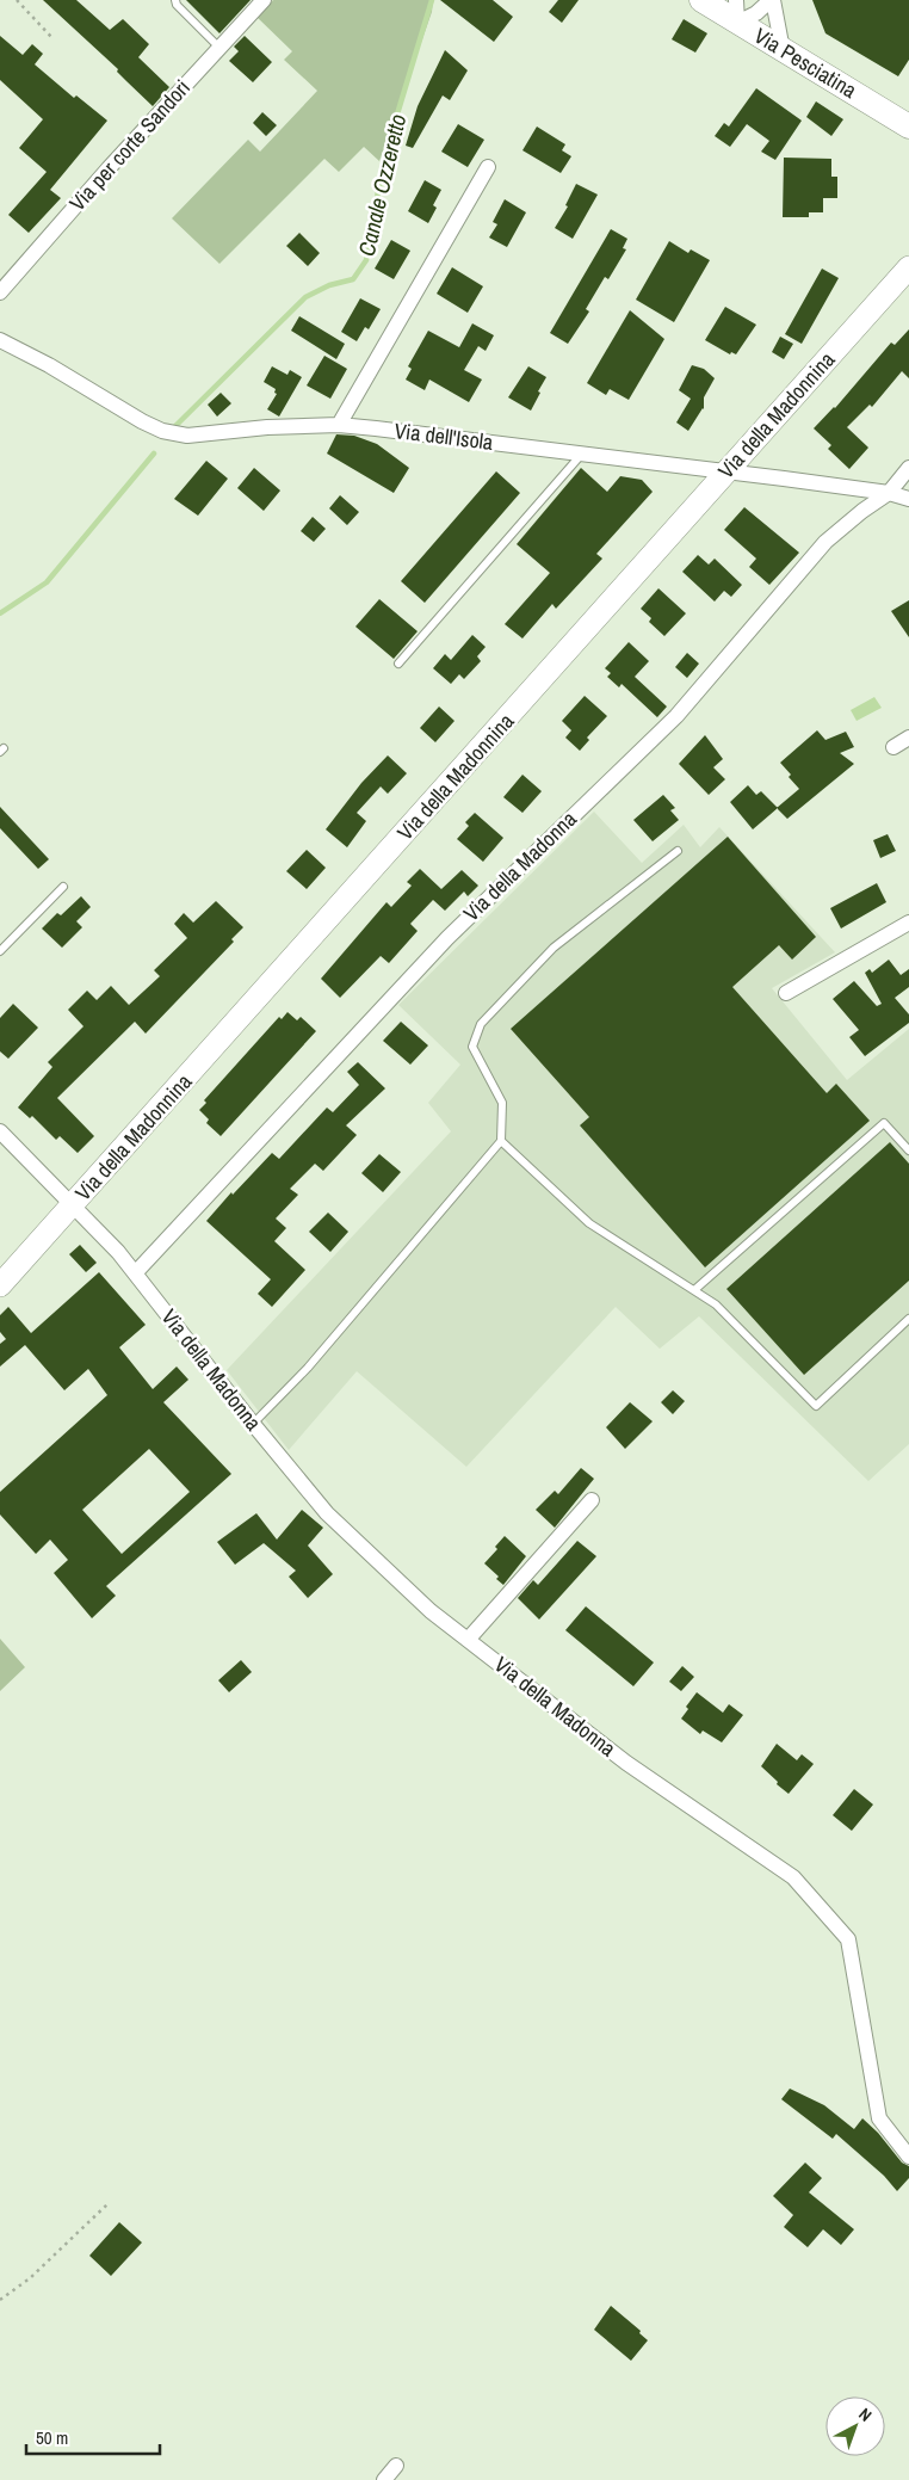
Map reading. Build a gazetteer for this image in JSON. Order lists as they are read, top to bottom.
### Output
{
  "streets": {
    "main road": ["Via Pesciatina"],
    "street": [
      "Via per corte Sandori",
      "Via della Madonnina",
      "Via dell'Isola",
      "Via della Madonna"
    ]
  },
  "crossings": [
    ["Via della Madonnina", "Via dell'Isola"],
    ["Via della Madonnina", "Via della Madonna"],
    ["Via dell'Isola", "Via della Madonna"]
  ],
  "water": ["Canale Ozzeretto"],
  "scale_bar": "50 m",
  "north": "top right"
}
